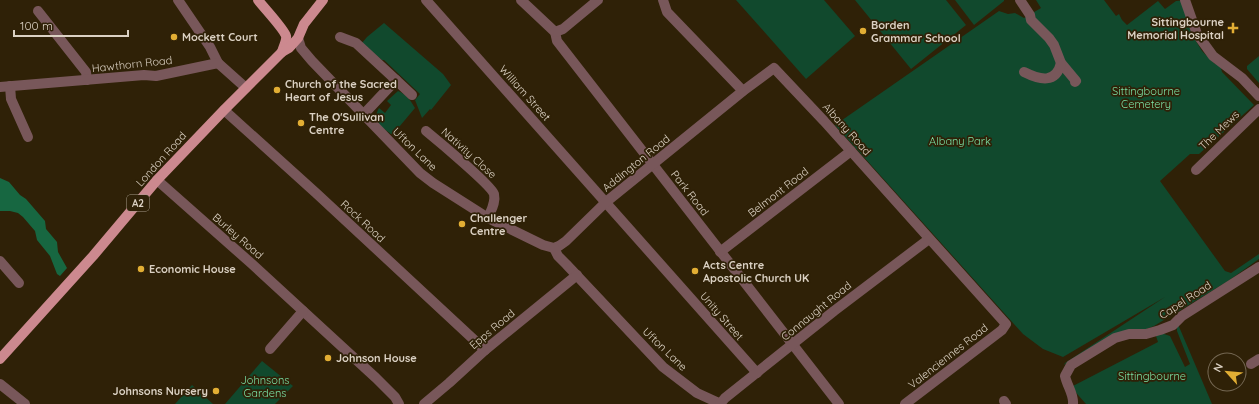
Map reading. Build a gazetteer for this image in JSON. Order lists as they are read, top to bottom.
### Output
{
  "streets": {
    "main road": ["London Road", "A2"],
    "street": [
      "Hawthorn Road",
      "William Street",
      "Albany Road",
      "The Mews",
      "Ufton Lane",
      "Nativity Close",
      "Addington Road",
      "Belmont Road",
      "Park Road",
      "Rock Road",
      "Burley Road",
      "Capel Road",
      "Connaught Road",
      "Unity Street",
      "Epps Road",
      "Valenciennes Road"
    ]
  },
  "crossings": [
    ["William Street", "Addington Road"],
    ["William Street", "Unity Street"],
    ["Albany Road", "Addington Road"],
    ["Albany Road", "Belmont Road"],
    ["Albany Road", "Connaught Road"],
    ["Albany Road", "Valenciennes Road"],
    ["Ufton Lane", "Nativity Close"],
    ["Ufton Lane", "Addington Road"],
    ["Ufton Lane", "A2"],
    ["Ufton Lane", "Connaught Road"],
    ["Ufton Lane", "Epps Road"],
    ["London Road", "A2"],
    ["London Road", "Rock Road"],
    ["London Road", "Burley Road"],
    ["Addington Road", "Park Road"],
    ["Addington Road", "Unity Street"],
    ["Belmont Road", "Park Road"],
    ["Park Road", "Connaught Road"],
    ["Rock Road", "Epps Road"],
    ["Connaught Road", "Unity Street"]
  ],
  "parks": [
    "Sittingbourne Cemetery",
    "Albany Park",
    "Sittingbourne",
    "Johnsons Gardens"
  ],
  "places": {
    "health": ["Sittingbourne Memorial Hospital"],
    "other": [
      "Borden Grammar School",
      "Mockett Court",
      "Church of the Sacred Heart of Jesus",
      "The O'Sullivan Centre",
      "Challenger Centre",
      "Economic House",
      "Acts Centre Apostolic Church UK",
      "Johnson House",
      "Johnsons Nursery"
    ]
  },
  "scale_bar": "100 m",
  "north": "top left"
}
